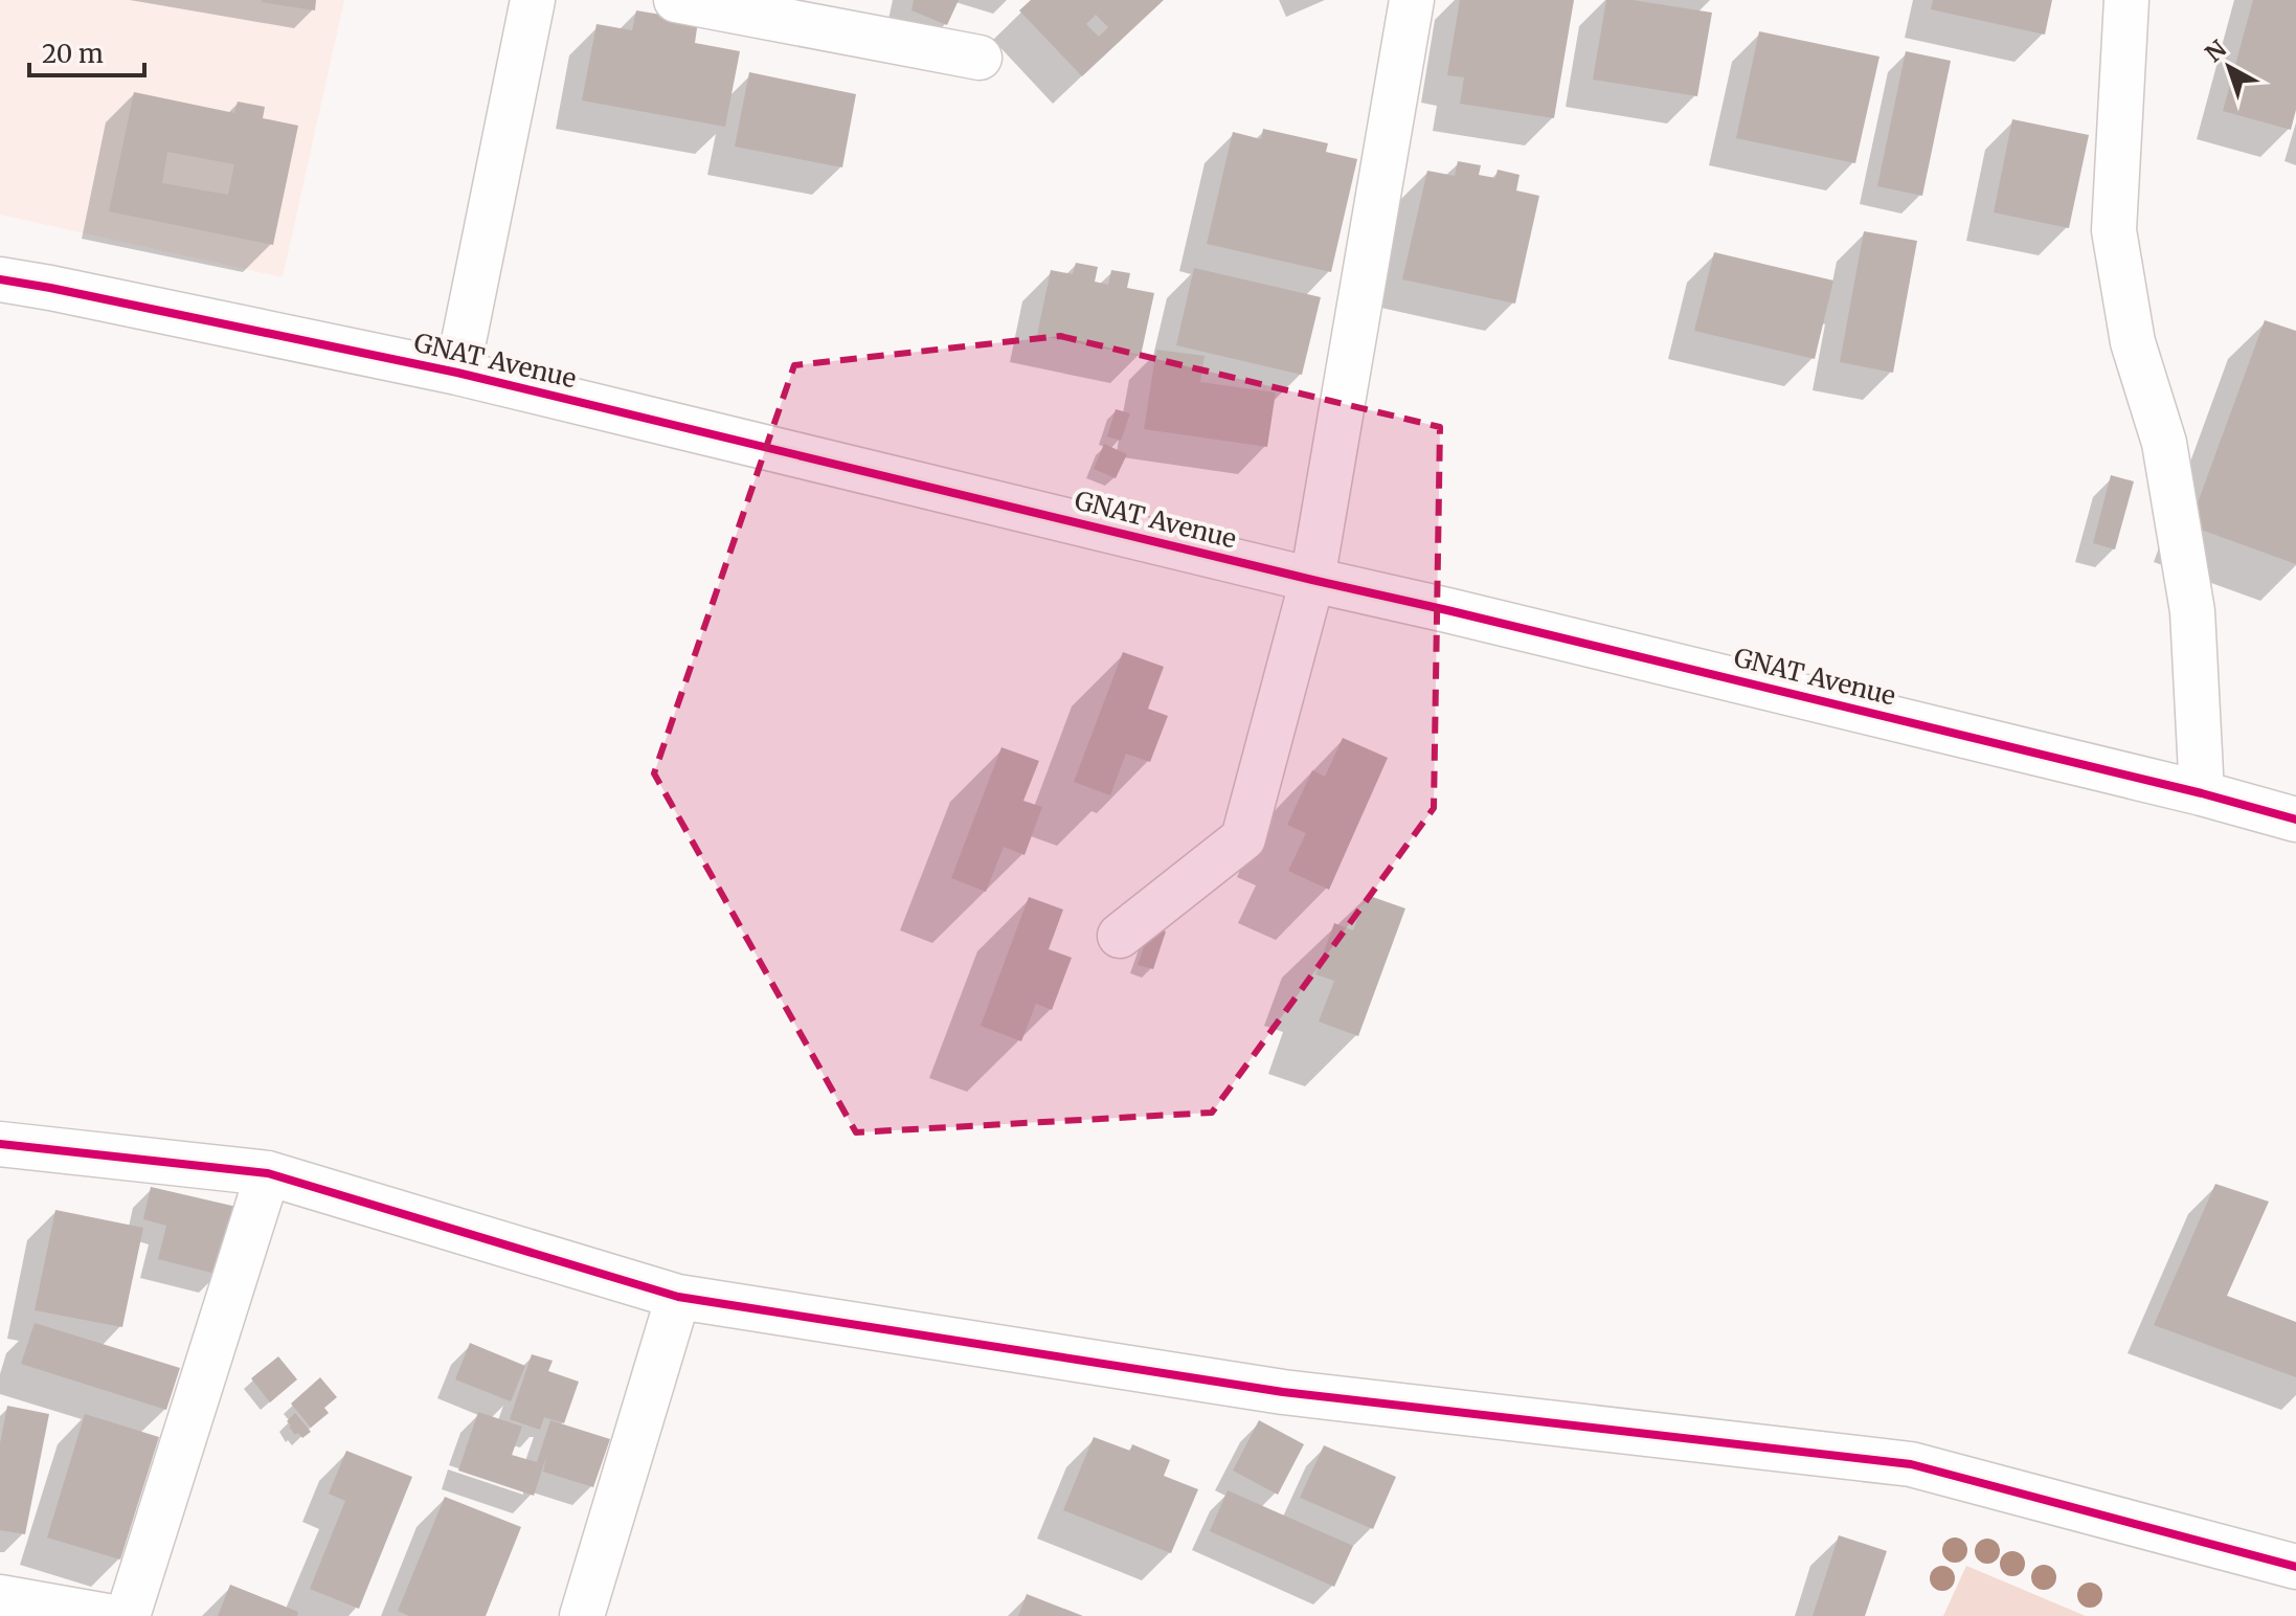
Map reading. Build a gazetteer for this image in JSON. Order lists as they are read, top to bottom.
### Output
{
  "streets": {
    "street": ["GNAT Avenue"]
  },
  "scale_bar": "20 m",
  "north": "top left"
}
